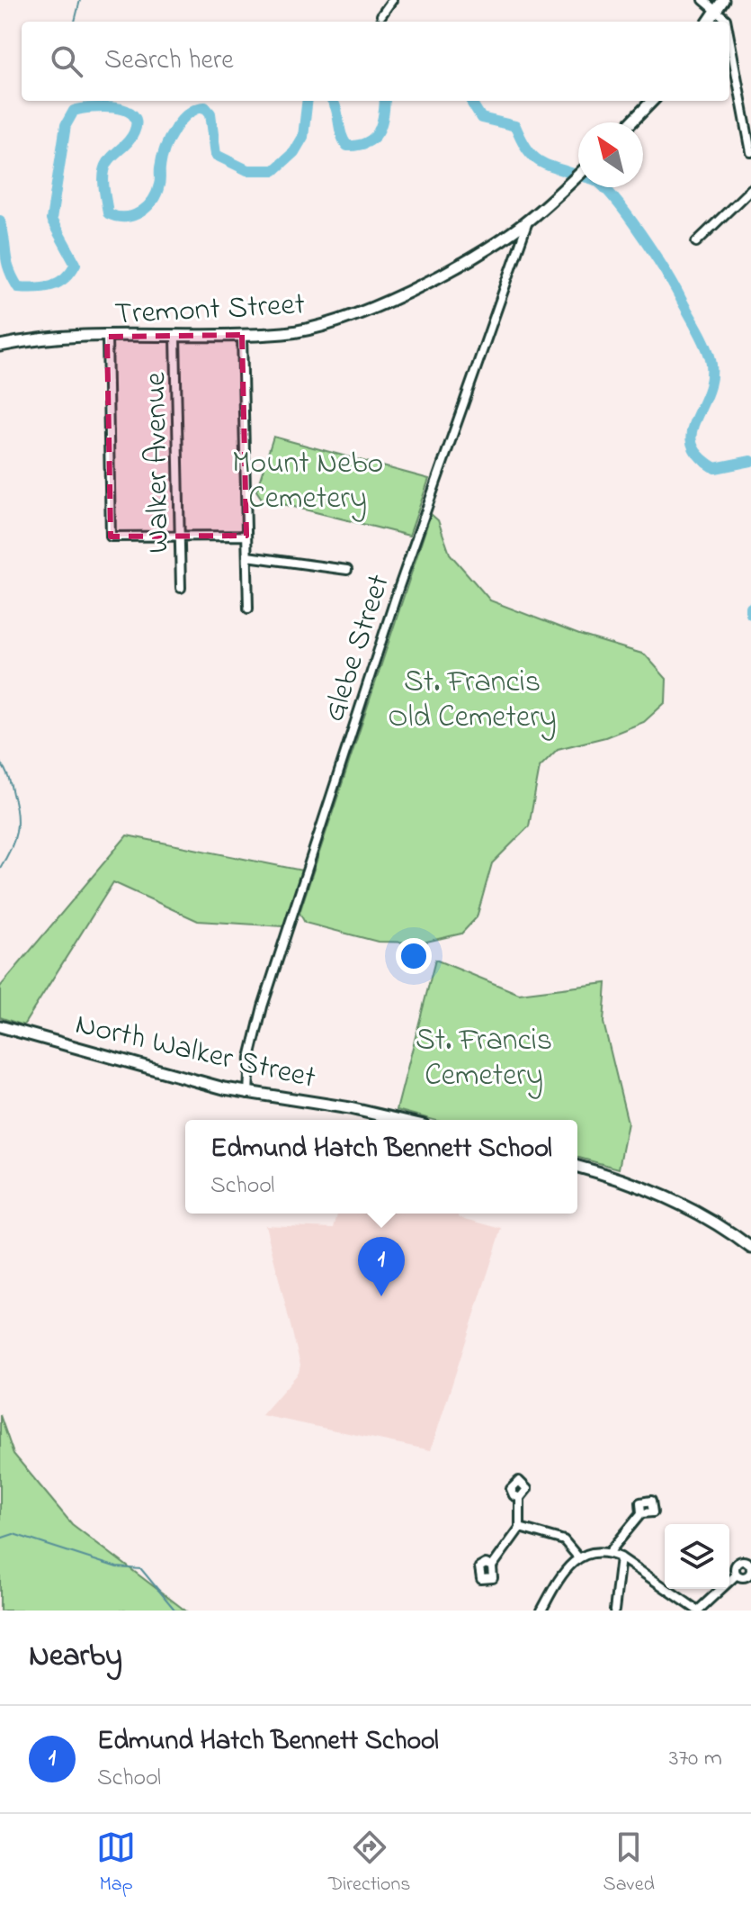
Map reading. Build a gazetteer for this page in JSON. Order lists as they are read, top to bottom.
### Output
{
  "streets": {
    "main road": ["Tremont Street", "North Walker Street"],
    "street": ["Walker Avenue", "Glebe Street"]
  },
  "crossings": [
    ["Tremont Street", "Walker Avenue"],
    ["Tremont Street", "Glebe Street"],
    ["Glebe Street", "North Walker Street"]
  ],
  "parks": ["Mount Nebo Cemetery", "St. Francis Old Cemetery", "St. Francis Cemetery"],
  "north": "top left",
  "page": {
    "search": "Search here",
    "popup": ["Edmund Hatch Bennett School", "School"],
    "pins": "1",
    "heading": "Nearby",
    "list": [
      {
        "mark": "1",
        "name": "Edmund Hatch Bennett School",
        "note": "School",
        "value": "370 m"
      }
    ],
    "nav": ["Map", "Directions", "Saved"]
  }
}
